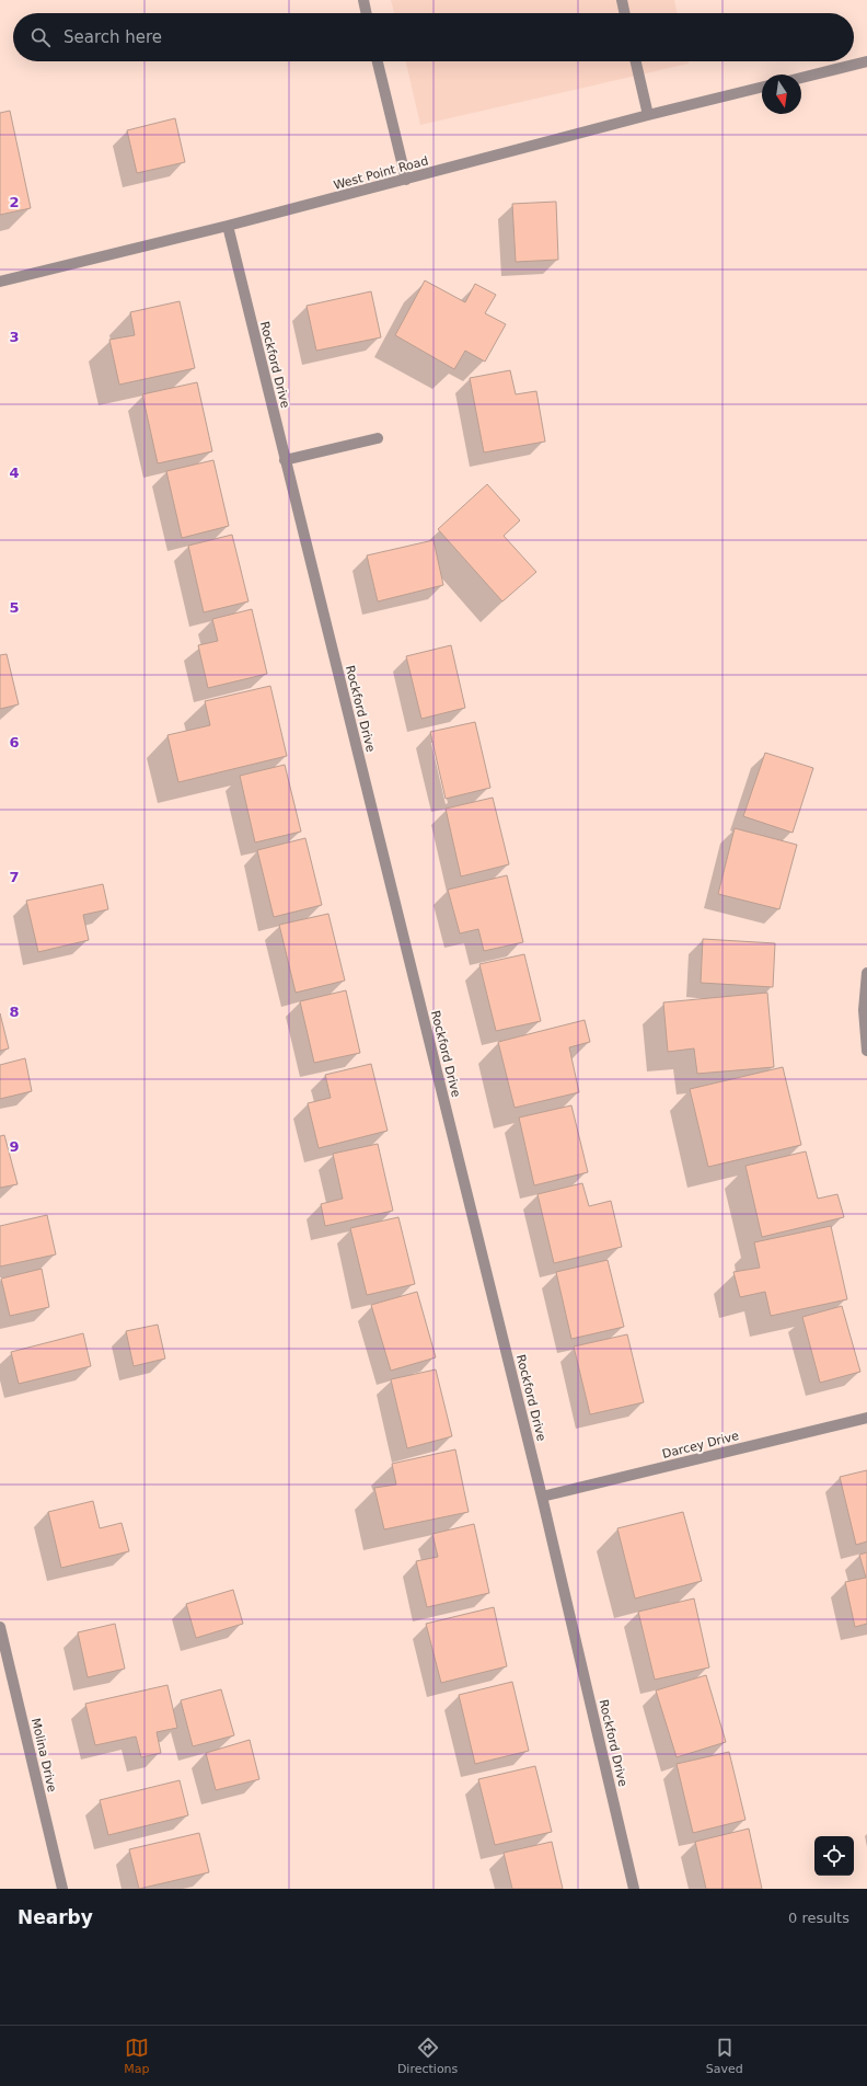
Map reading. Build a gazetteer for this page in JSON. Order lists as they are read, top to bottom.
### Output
{
  "streets": {
    "street": [
      "West Point Road",
      "Rockford Drive",
      "Darcey Drive",
      "Molina Drive"
    ]
  },
  "crossings": [
    ["West Point Road", "Rockford Drive"],
    ["Rockford Drive", "Darcey Drive"]
  ],
  "north": "bottom",
  "page": {
    "search": "Search here",
    "heading": ["Nearby", "0 results"],
    "nav": ["Map", "Directions", "Saved"]
  },
  "grid": {
    "rows": [
      "2",
      "3",
      "4",
      "5",
      "6",
      "7",
      "8",
      "9"
    ]
  }
}
